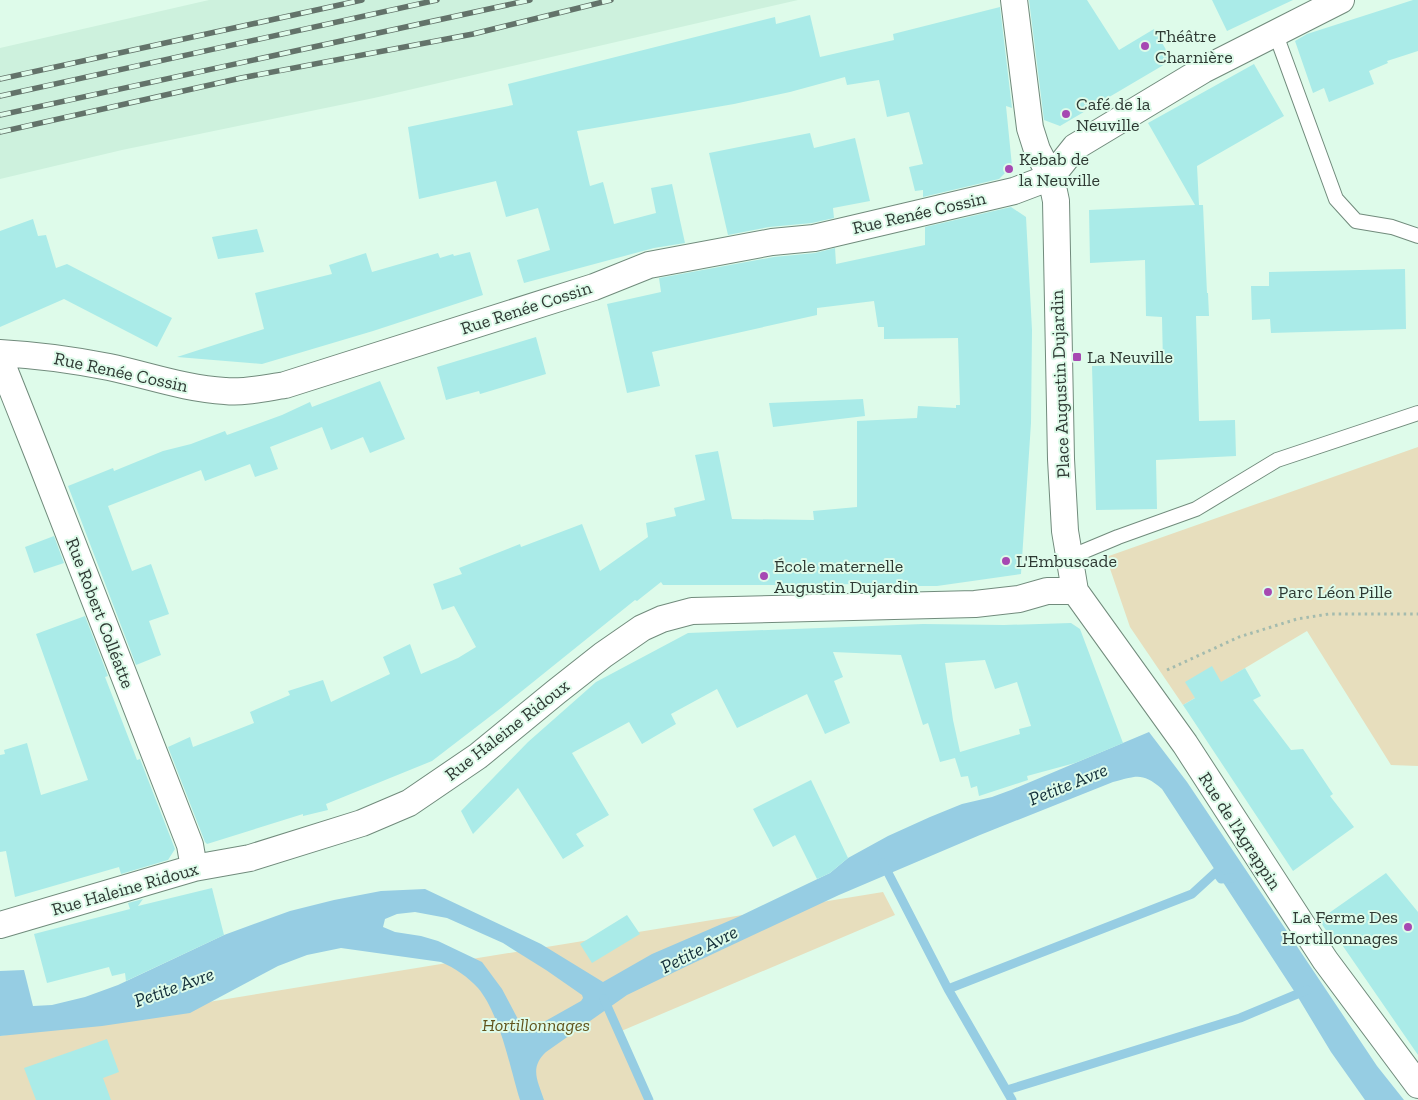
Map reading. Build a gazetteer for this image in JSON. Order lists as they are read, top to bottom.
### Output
{
  "streets": {
    "street": [
      "Rue Renée Cossin",
      "Place Augustin Dujardin",
      "Rue Robert Colléatte",
      "Rue Haleine Ridoux",
      "Rue de l'Agrappin"
    ]
  },
  "crossings": [
    ["Rue Renée Cossin", "Place Augustin Dujardin"],
    ["Place Augustin Dujardin", "Rue Haleine Ridoux"],
    ["Place Augustin Dujardin", "Rue de l'Agrappin"],
    ["Rue Robert Colléatte", "Rue Haleine Ridoux"]
  ],
  "water": ["Petite Avre"],
  "parks": ["Hortillonnages"],
  "places": {
    "other": [
      "Théâtre Charnière",
      "Café de la Neuville",
      "Kebab de la Neuville",
      "L'Embuscade",
      "École maternelle Augustin Dujardin",
      "Parc Léon Pille",
      "La Ferme Des Hortillonnages"
    ],
    "transit": ["La Neuville"]
  }
}
